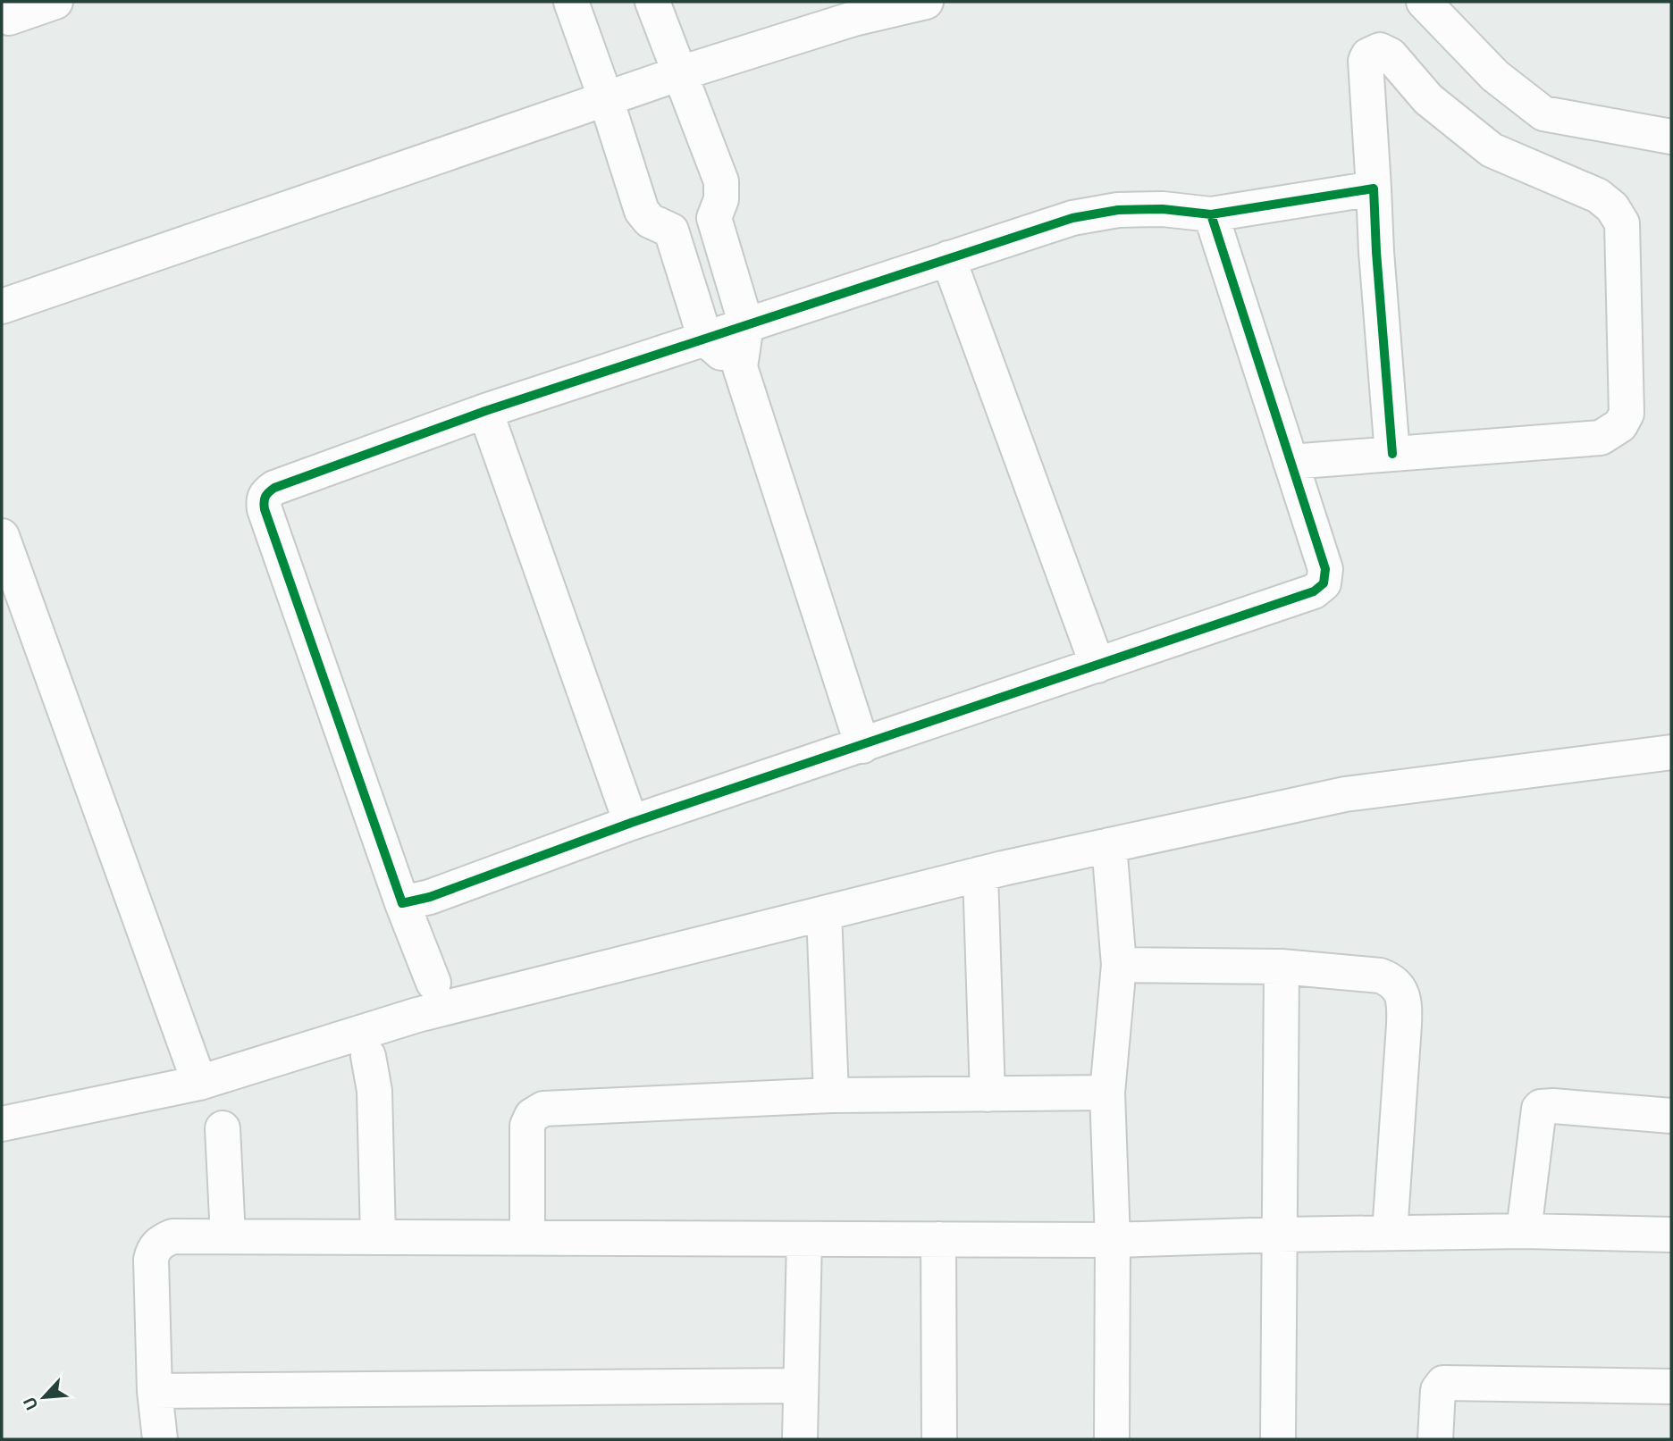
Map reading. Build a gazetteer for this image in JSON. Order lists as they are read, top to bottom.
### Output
{
  "north": "bottom left"
}
